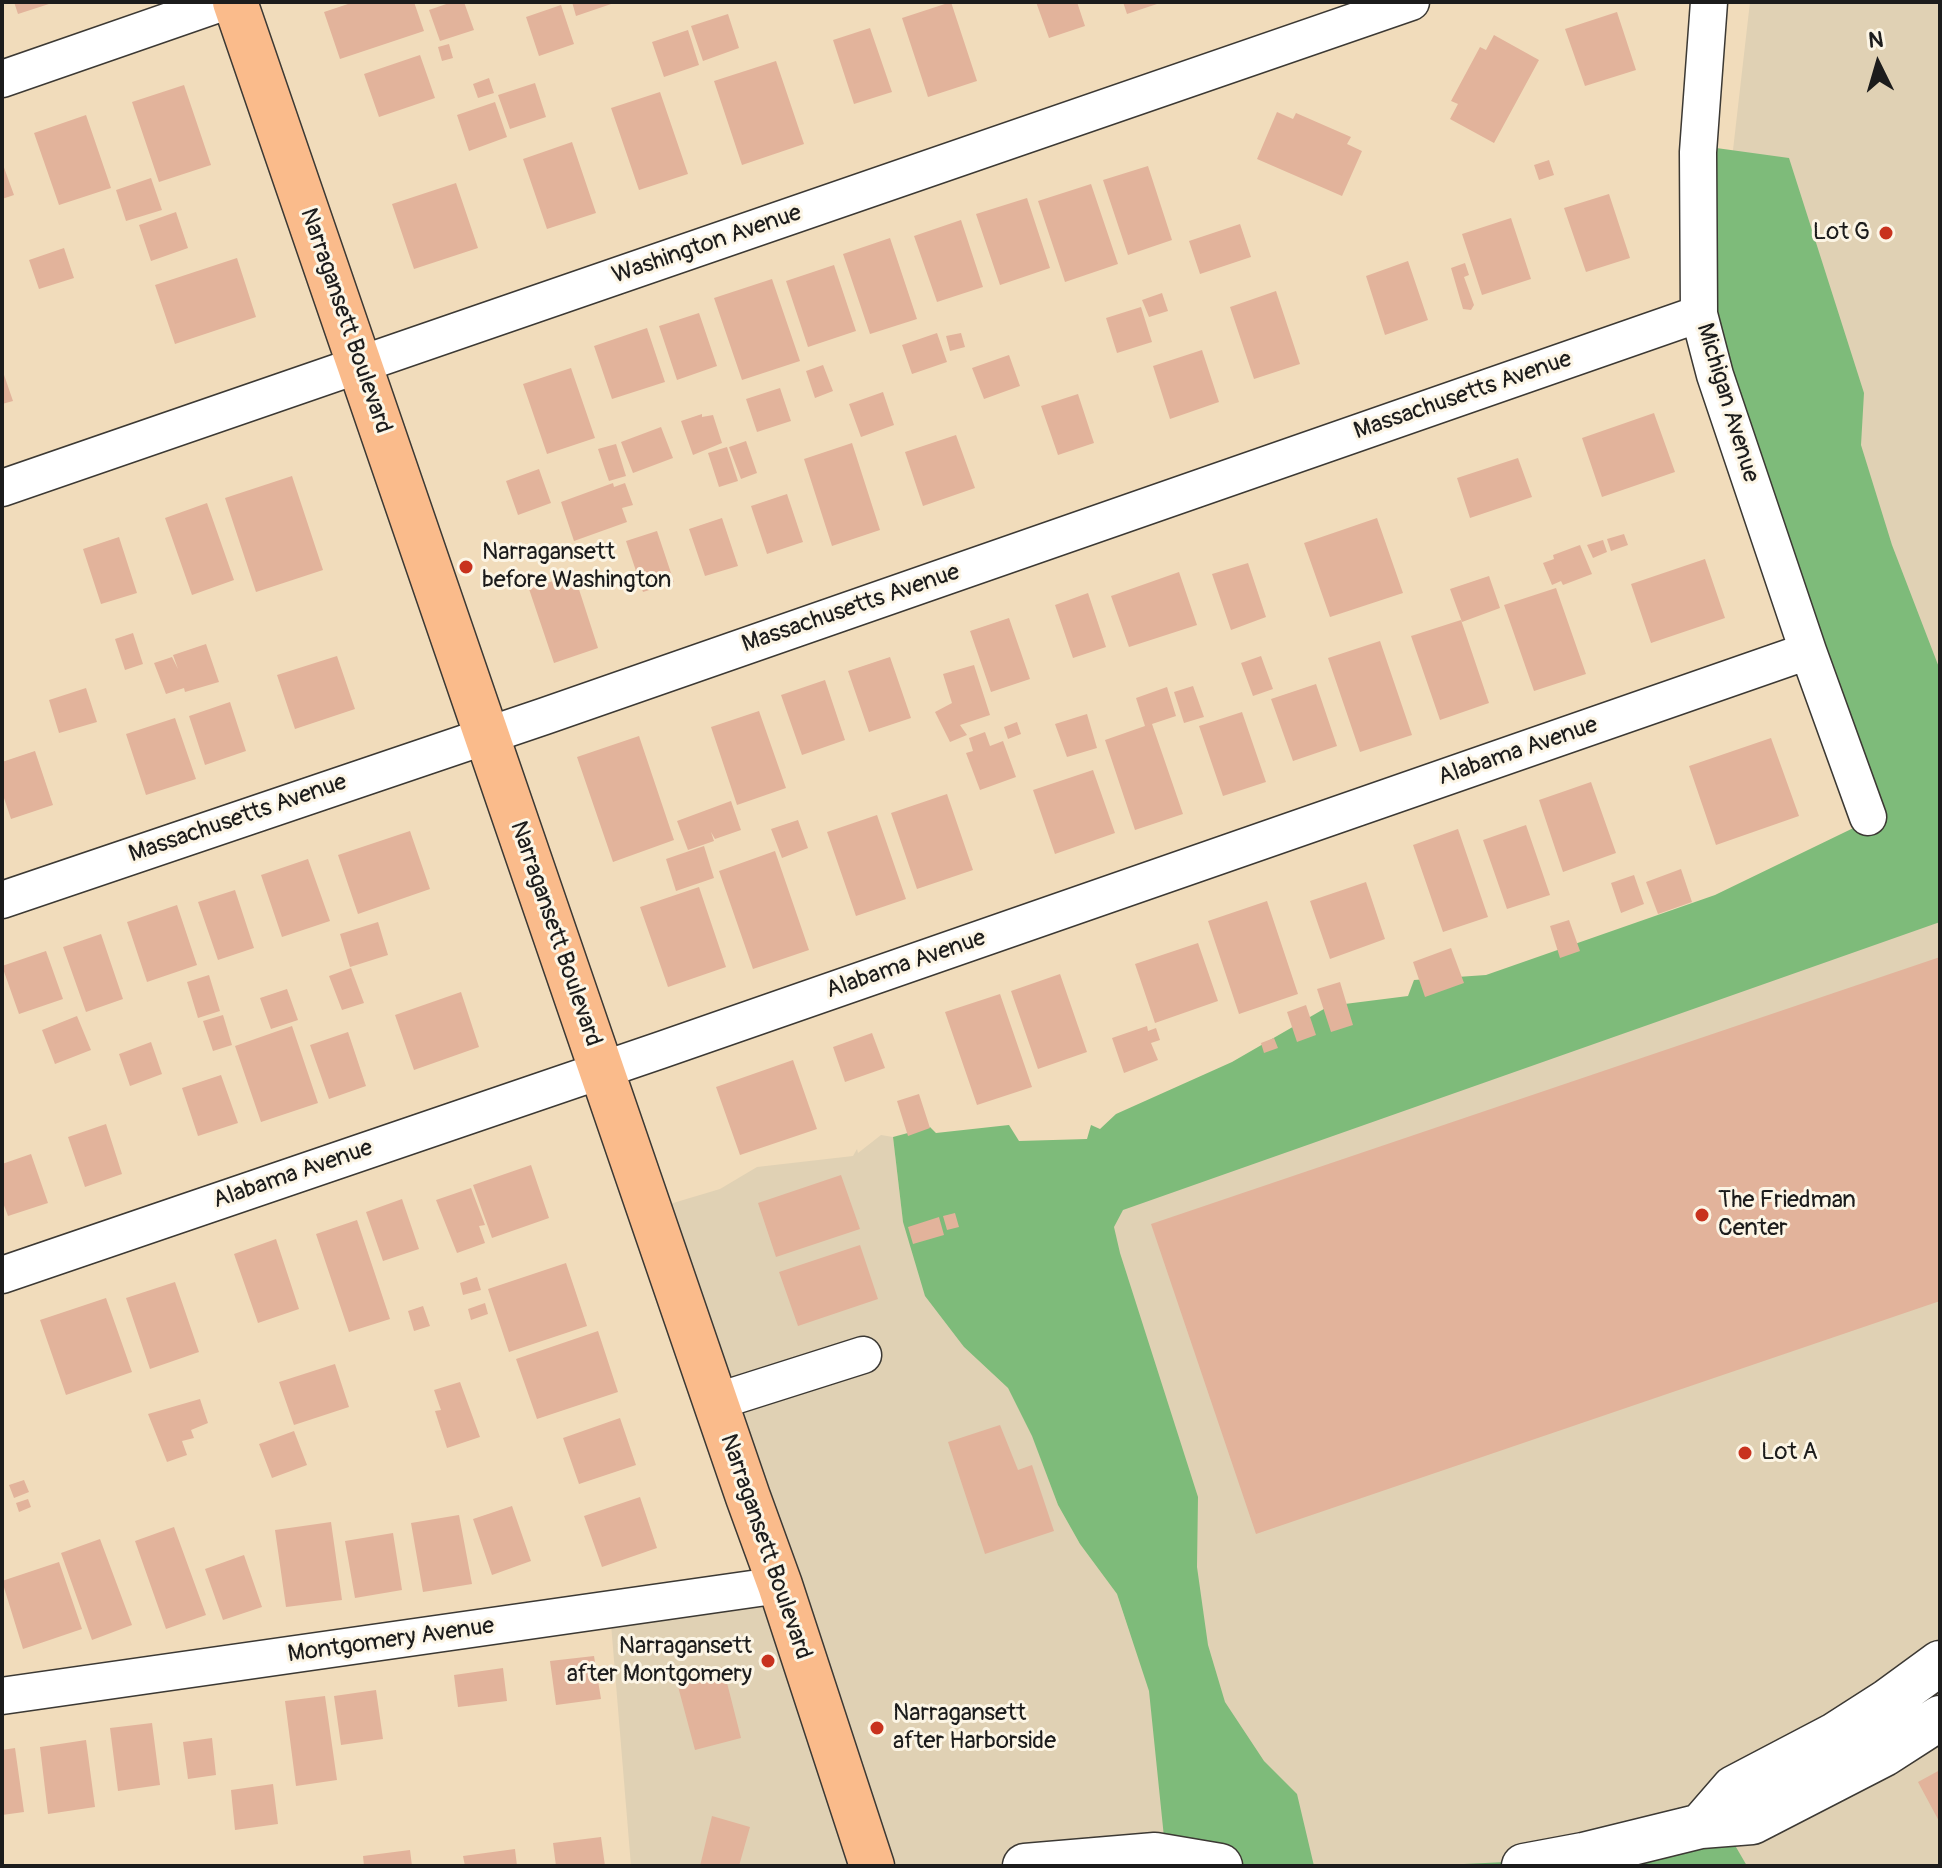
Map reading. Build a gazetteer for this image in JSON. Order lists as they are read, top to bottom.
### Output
{
  "streets": {
    "main road": ["Narragansett Boulevard"],
    "street": [
      "Washington Avenue",
      "Massachusetts Avenue",
      "Michigan Avenue",
      "Alabama Avenue",
      "Montgomery Avenue"
    ]
  },
  "crossings": [
    ["Washington Avenue", "Narragansett Boulevard"],
    ["Narragansett Boulevard", "Massachusetts Avenue"],
    ["Narragansett Boulevard", "Alabama Avenue"],
    ["Narragansett Boulevard", "Montgomery Avenue"],
    ["Massachusetts Avenue", "Michigan Avenue"],
    ["Michigan Avenue", "Alabama Avenue"]
  ],
  "places": [
    "Lot G",
    "Narragansett before Washington",
    "The Friedman Center",
    "Lot A",
    "Narragansett after Montgomery",
    "Narragansett after Harborside"
  ],
  "north": "top"
}
